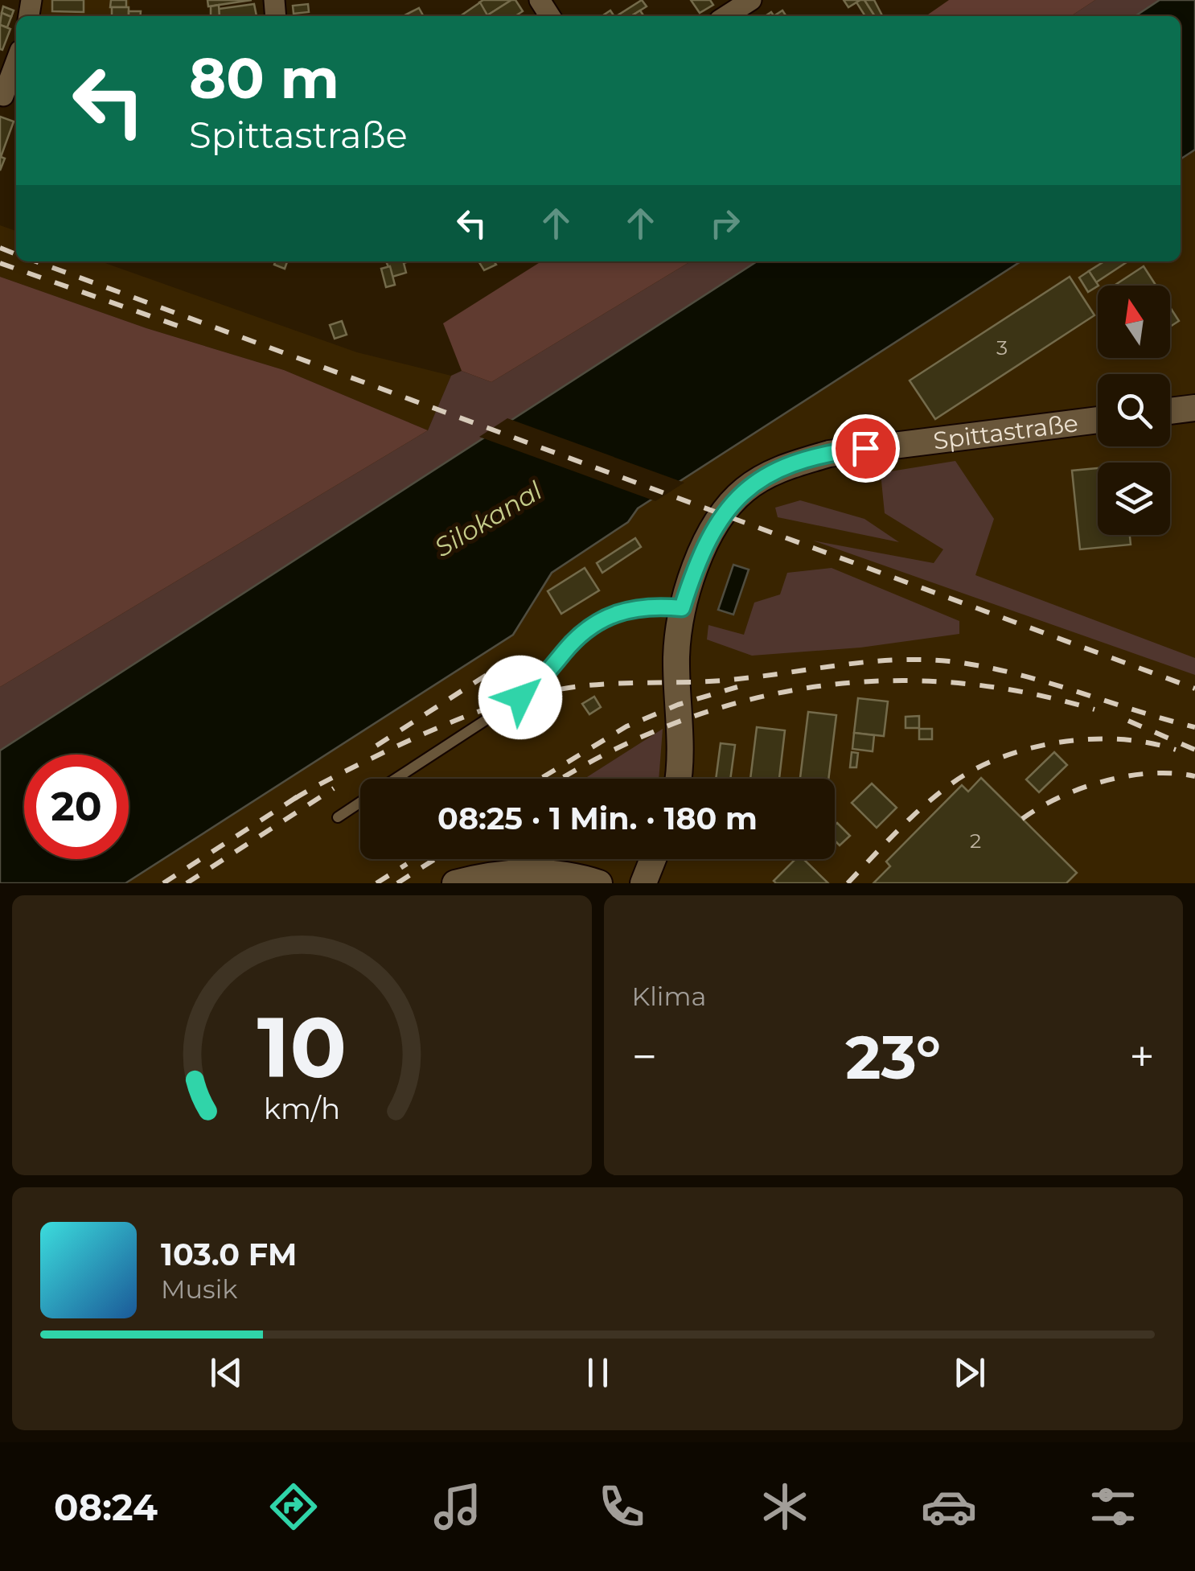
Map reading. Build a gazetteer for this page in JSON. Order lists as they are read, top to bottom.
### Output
{
  "streets": {
    "street": ["Spittastraße"]
  },
  "water": ["Silokanal"],
  "house_numbers": ["3", "2"],
  "north": "top",
  "page": {
    "turn": ["80 m", "Spittastraße"],
    "limit": "20",
    "trip": "08:25 · 1 Min. · 180 m",
    "tile": "Klima",
    "heat": ["−", "23°", "+"],
    "song": ["103.0 FM", "Musik"],
    "tabs": "08:24",
    "gauge": ["10", "km/h"]
  }
}
